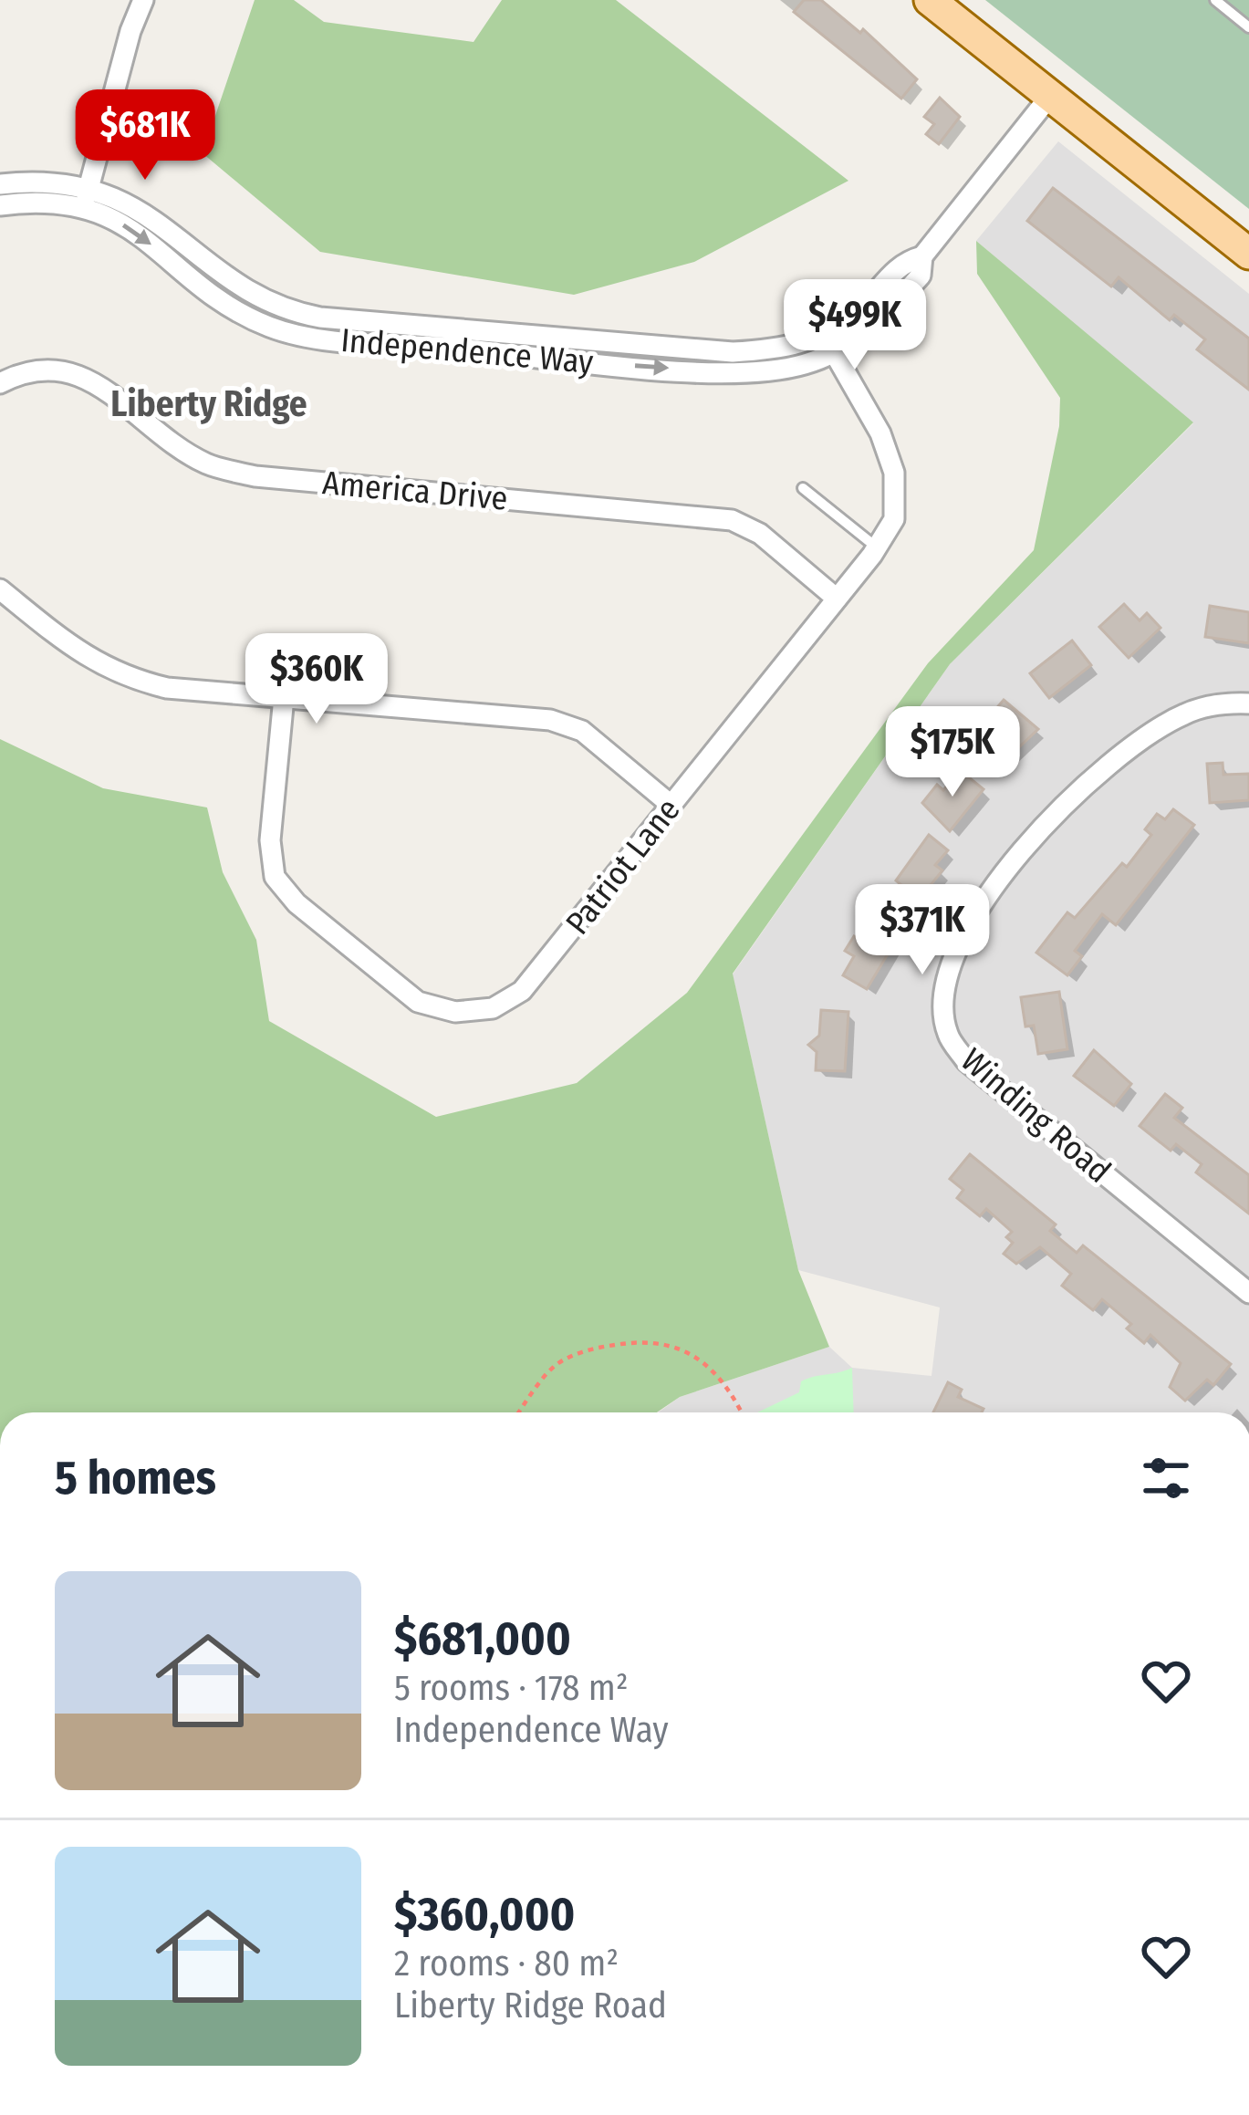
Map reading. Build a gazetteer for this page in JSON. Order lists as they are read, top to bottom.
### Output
{
  "streets": {
    "street": [
      "Independence Way",
      "America Drive",
      "Patriot Lane",
      "Winding Road"
    ]
  },
  "crossings": [
    ["Independence Way", "Patriot Lane"],
    ["America Drive", "Patriot Lane"]
  ],
  "districts": ["Liberty Ridge"],
  "page": {
    "price": [
      "$681K",
      "$499K",
      "$360K",
      "$175K",
      "$371K"
    ],
    "heading": "5 homes",
    "list": [
      {
        "name": "$681,000",
        "note": "5 rooms · 178 m² · Independence Way"
      },
      {
        "name": "$360,000",
        "note": "2 rooms · 80 m² · Liberty Ridge Road"
      }
    ]
  }
}
